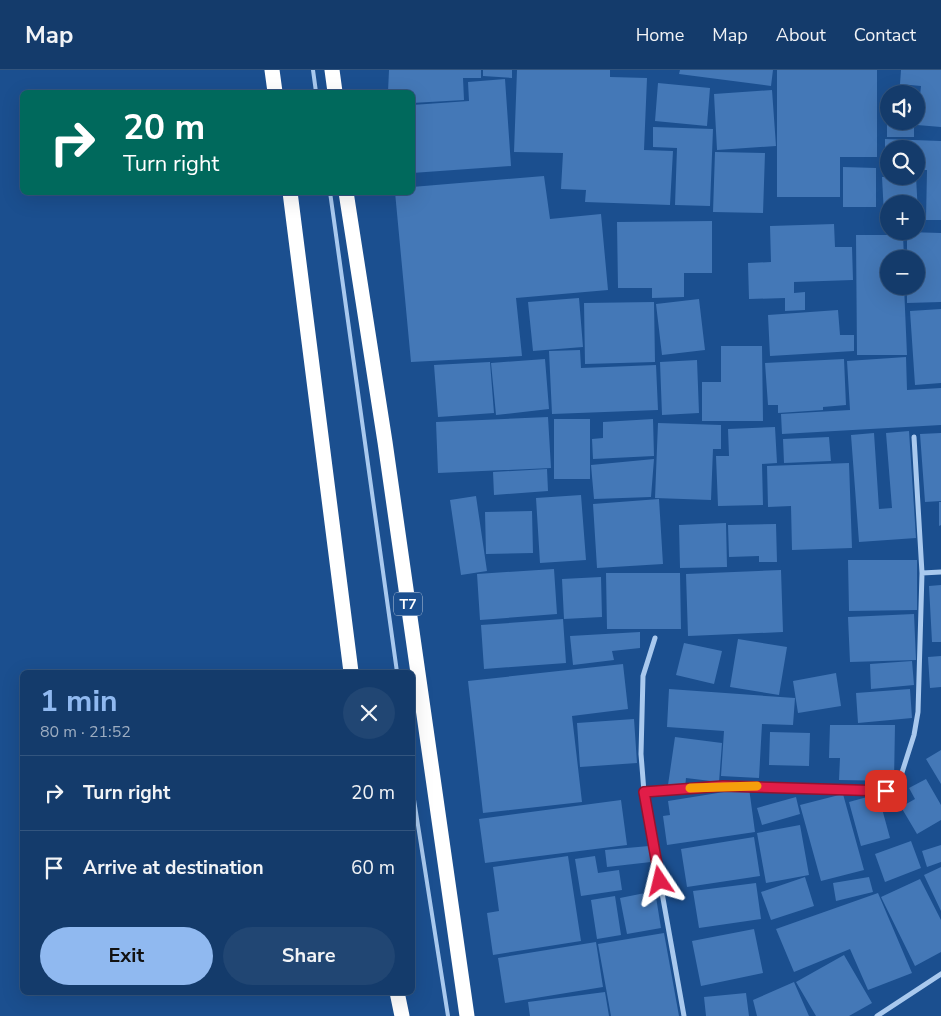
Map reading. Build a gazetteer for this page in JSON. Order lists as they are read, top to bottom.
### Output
{
  "streets": {
    "highway": ["T7"]
  },
  "page": {
    "header": "Map",
    "nav": [
      "Home",
      "Map",
      "About",
      "Contact"
    ],
    "map_buttons": ["+", "−"],
    "turn": ["20 m", "Turn right"],
    "heading": ["1 min", "80 m · 21:52"],
    "list": [
      {
        "name": "Turn right",
        "value": "20 m"
      },
      {
        "name": "Arrive at destination",
        "value": "60 m"
      }
    ],
    "buttons": ["Exit", "Share"]
  }
}
